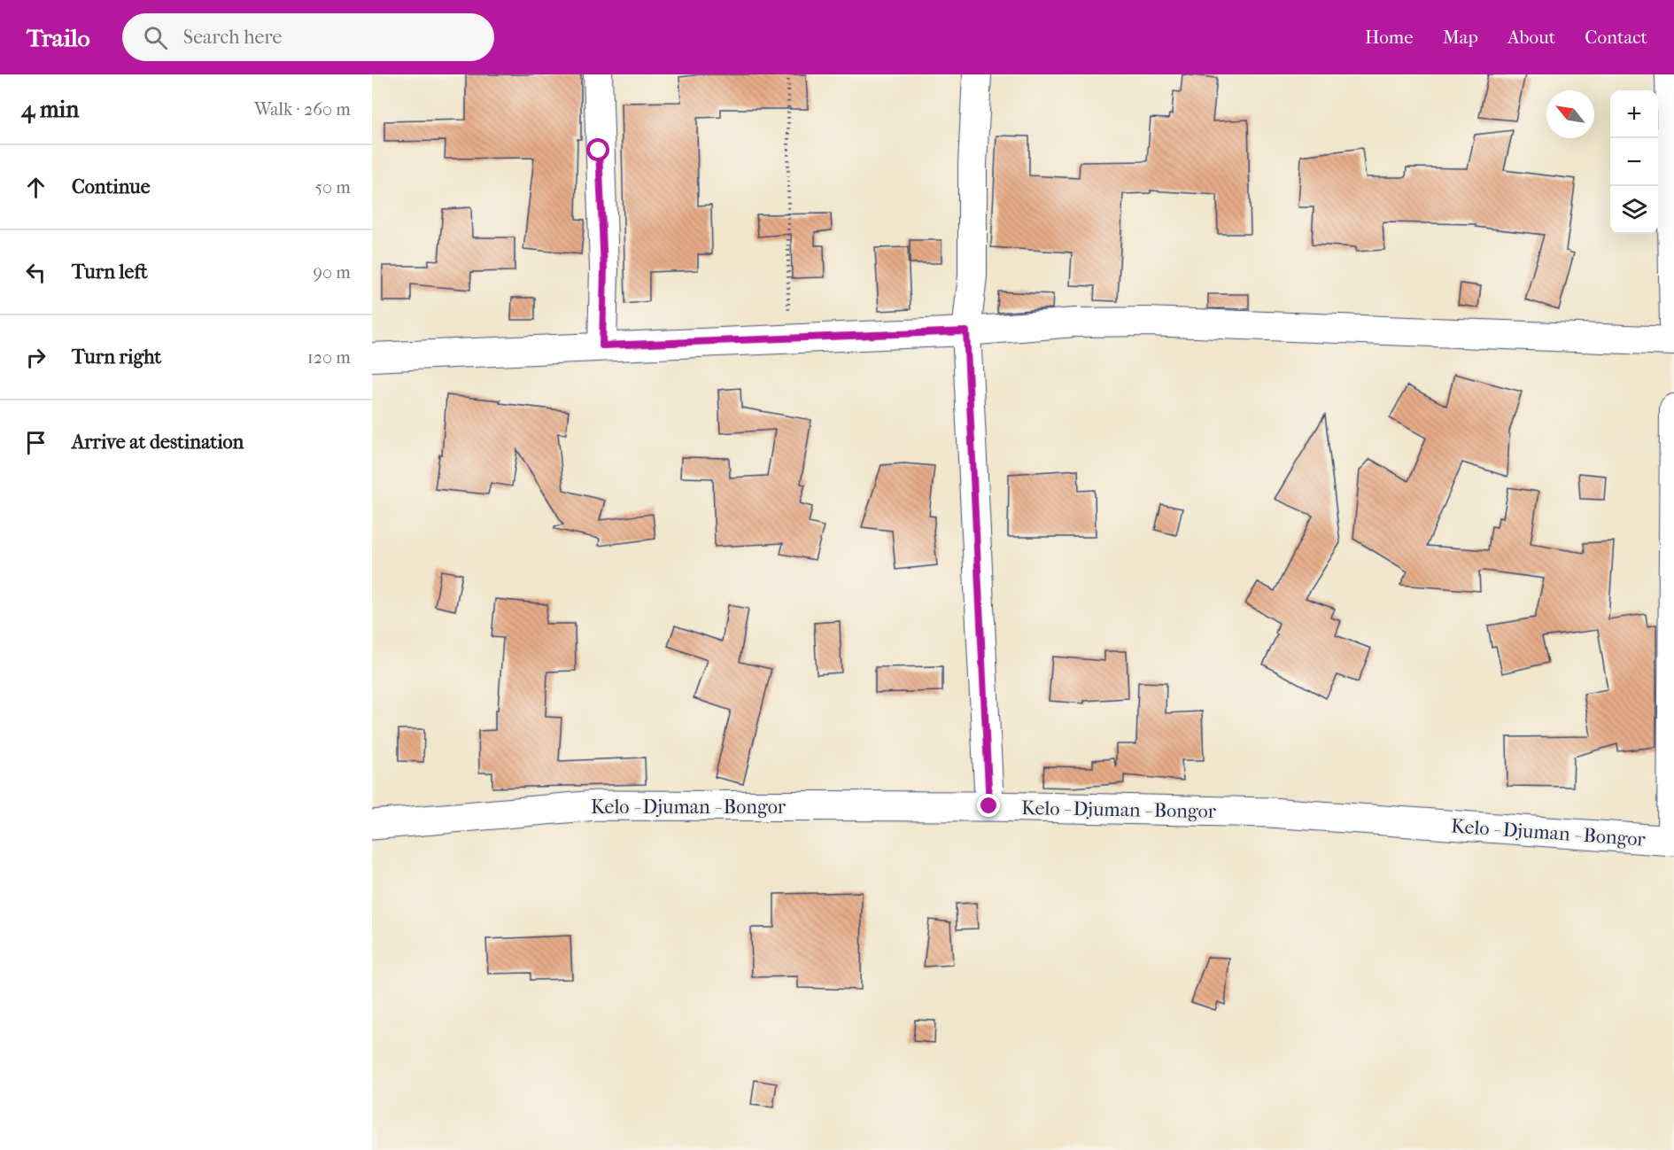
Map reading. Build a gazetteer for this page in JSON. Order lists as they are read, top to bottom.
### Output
{
  "streets": {
    "highway": ["Kelo - Djuman - Bongor"]
  },
  "north": "top left",
  "page": {
    "header": "Trailo",
    "search": "Search here",
    "nav": [
      "Home",
      "Map",
      "About",
      "Contact"
    ],
    "heading": ["4 min", "Walk · 260 m"],
    "map_buttons": ["+", "−"],
    "list": [
      ["Continue", "50 m"],
      ["Turn left", "90 m"],
      ["Turn right", "120 m"],
      "Arrive at destination"
    ]
  }
}
